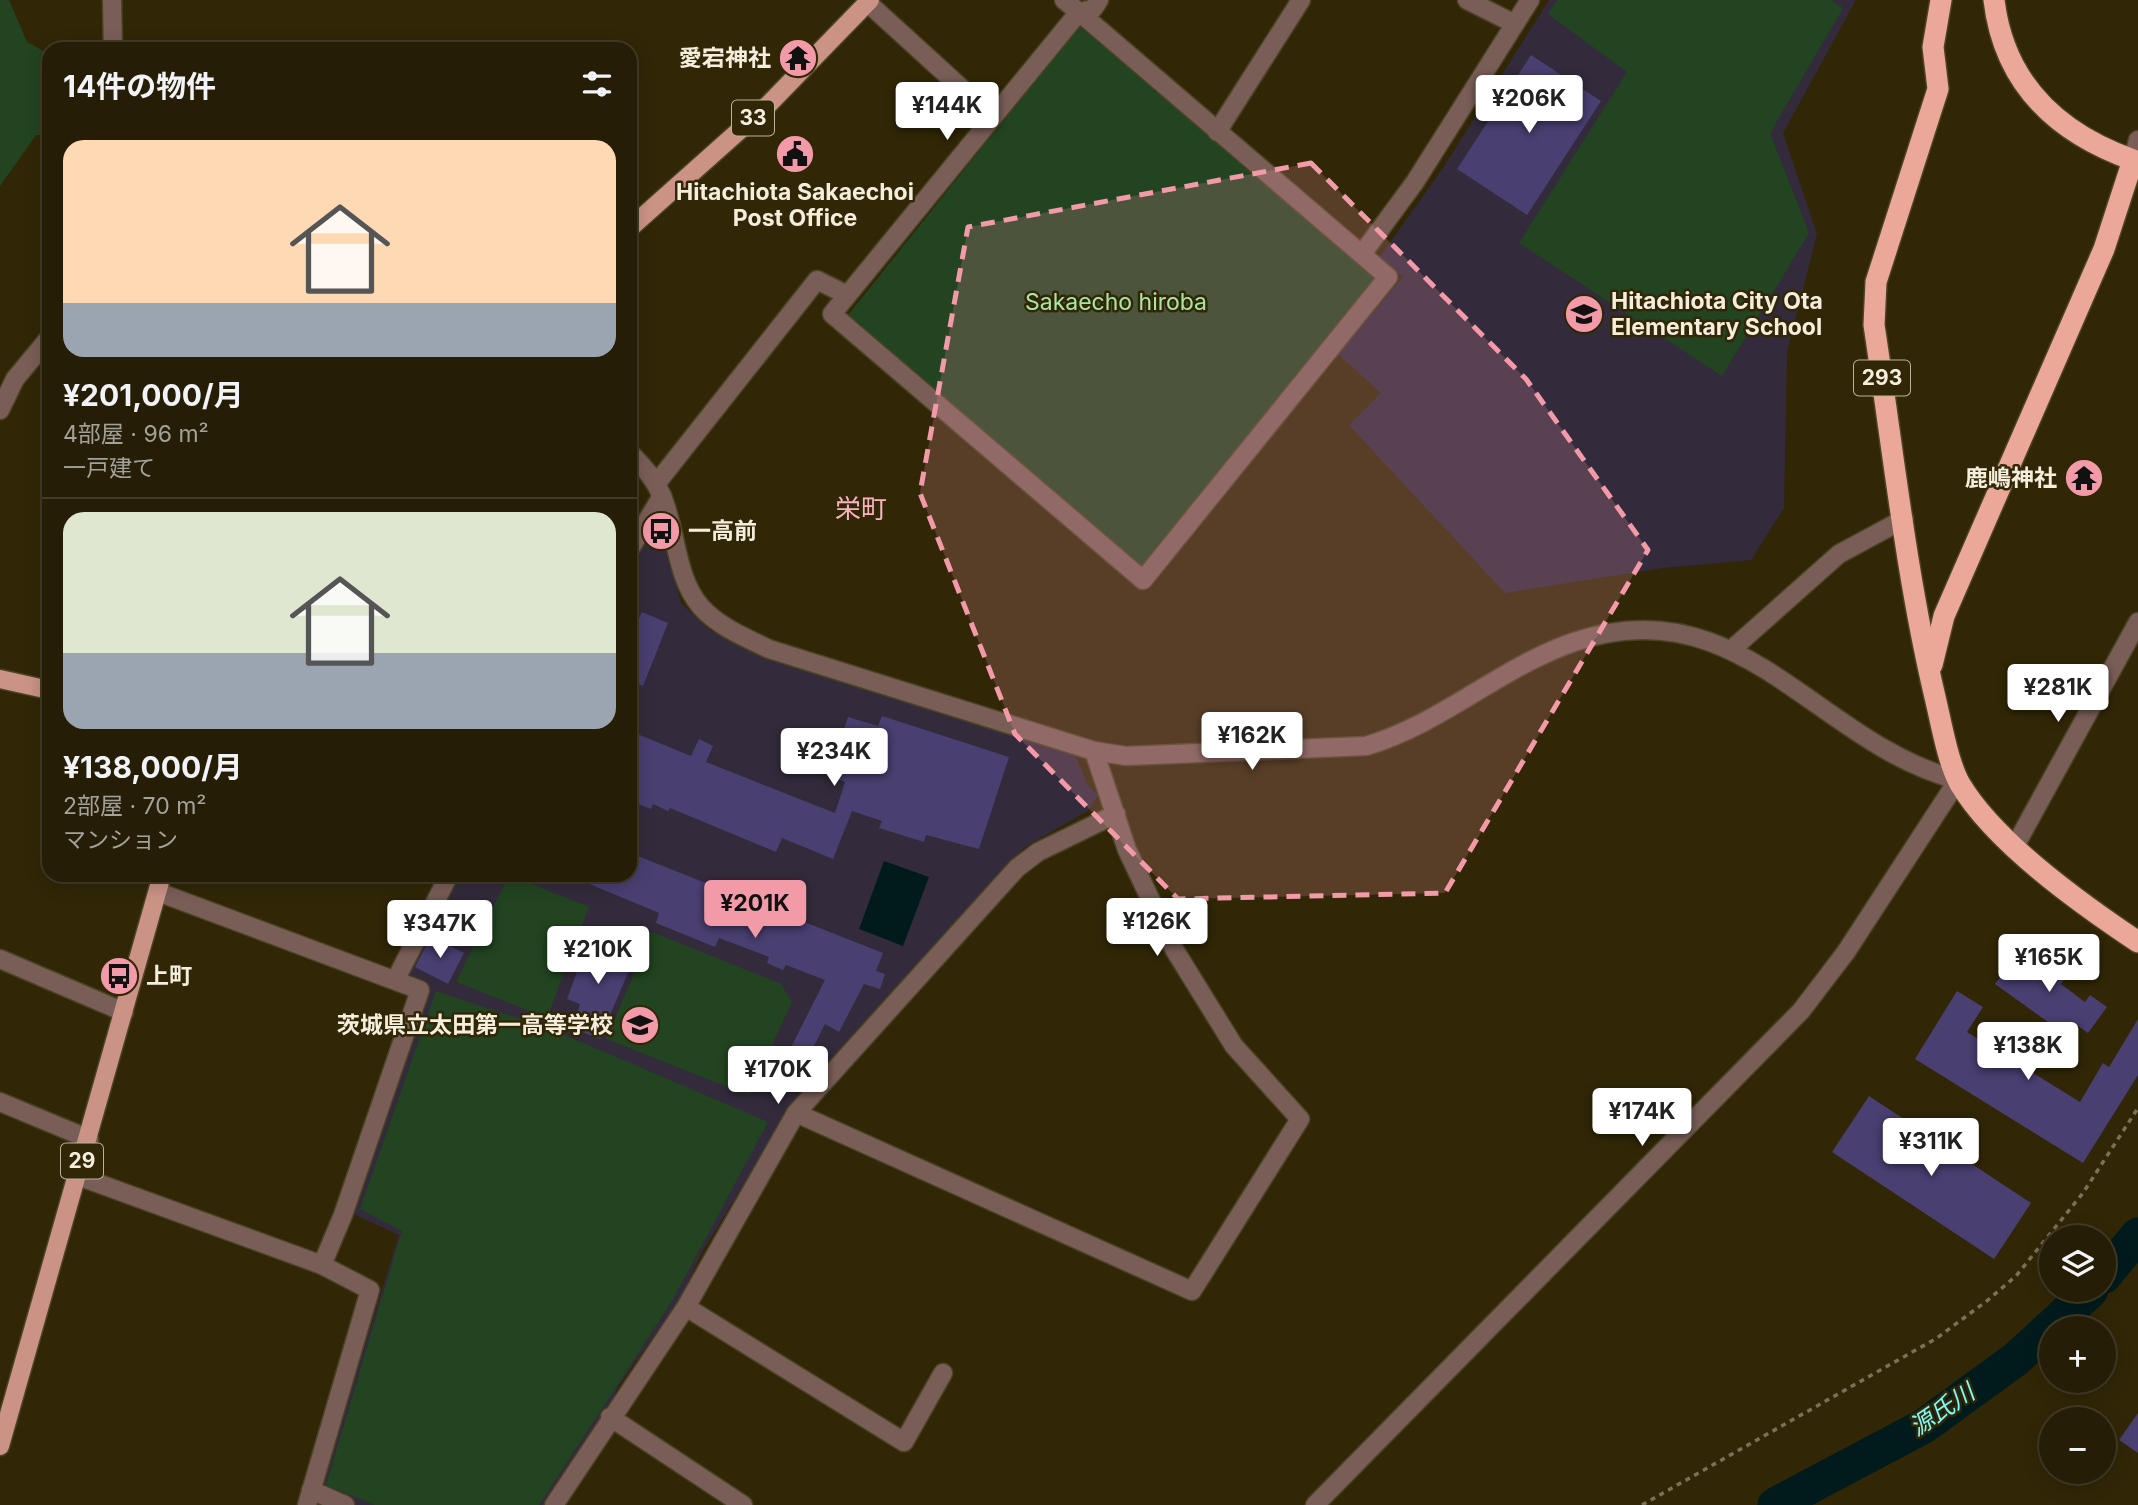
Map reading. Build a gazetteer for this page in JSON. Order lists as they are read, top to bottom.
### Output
{
  "streets": {
    "highway": ["293"],
    "main road": ["33", "29"]
  },
  "districts": ["栄町"],
  "water": ["源氏川"],
  "parks": ["Sakaecho hiroba"],
  "places": {
    "temple": ["愛宕神社", "鹿嶋神社"],
    "public building": ["Hitachiota Sakaechoi Post Office"],
    "school or university": ["Hitachiota City Ota Elementary School", "茨城県立太田第一高等学校"],
    "bus stop": ["一高前", "上町"]
  },
  "page": {
    "heading": "14件の物件",
    "price": [
      "¥206K",
      "¥144K",
      "¥281K",
      "¥162K",
      "¥234K",
      "¥201K",
      "¥126K",
      "¥347K",
      "¥210K",
      "¥165K",
      "¥138K",
      "¥170K",
      "¥174K",
      "¥311K"
    ],
    "list": [
      {
        "name": "¥201,000/月",
        "note": "4部屋 · 96 m² · 一戸建て"
      },
      {
        "name": "¥138,000/月",
        "note": "2部屋 · 70 m² · マンション"
      }
    ],
    "map_buttons": ["+", "−"]
  }
}
